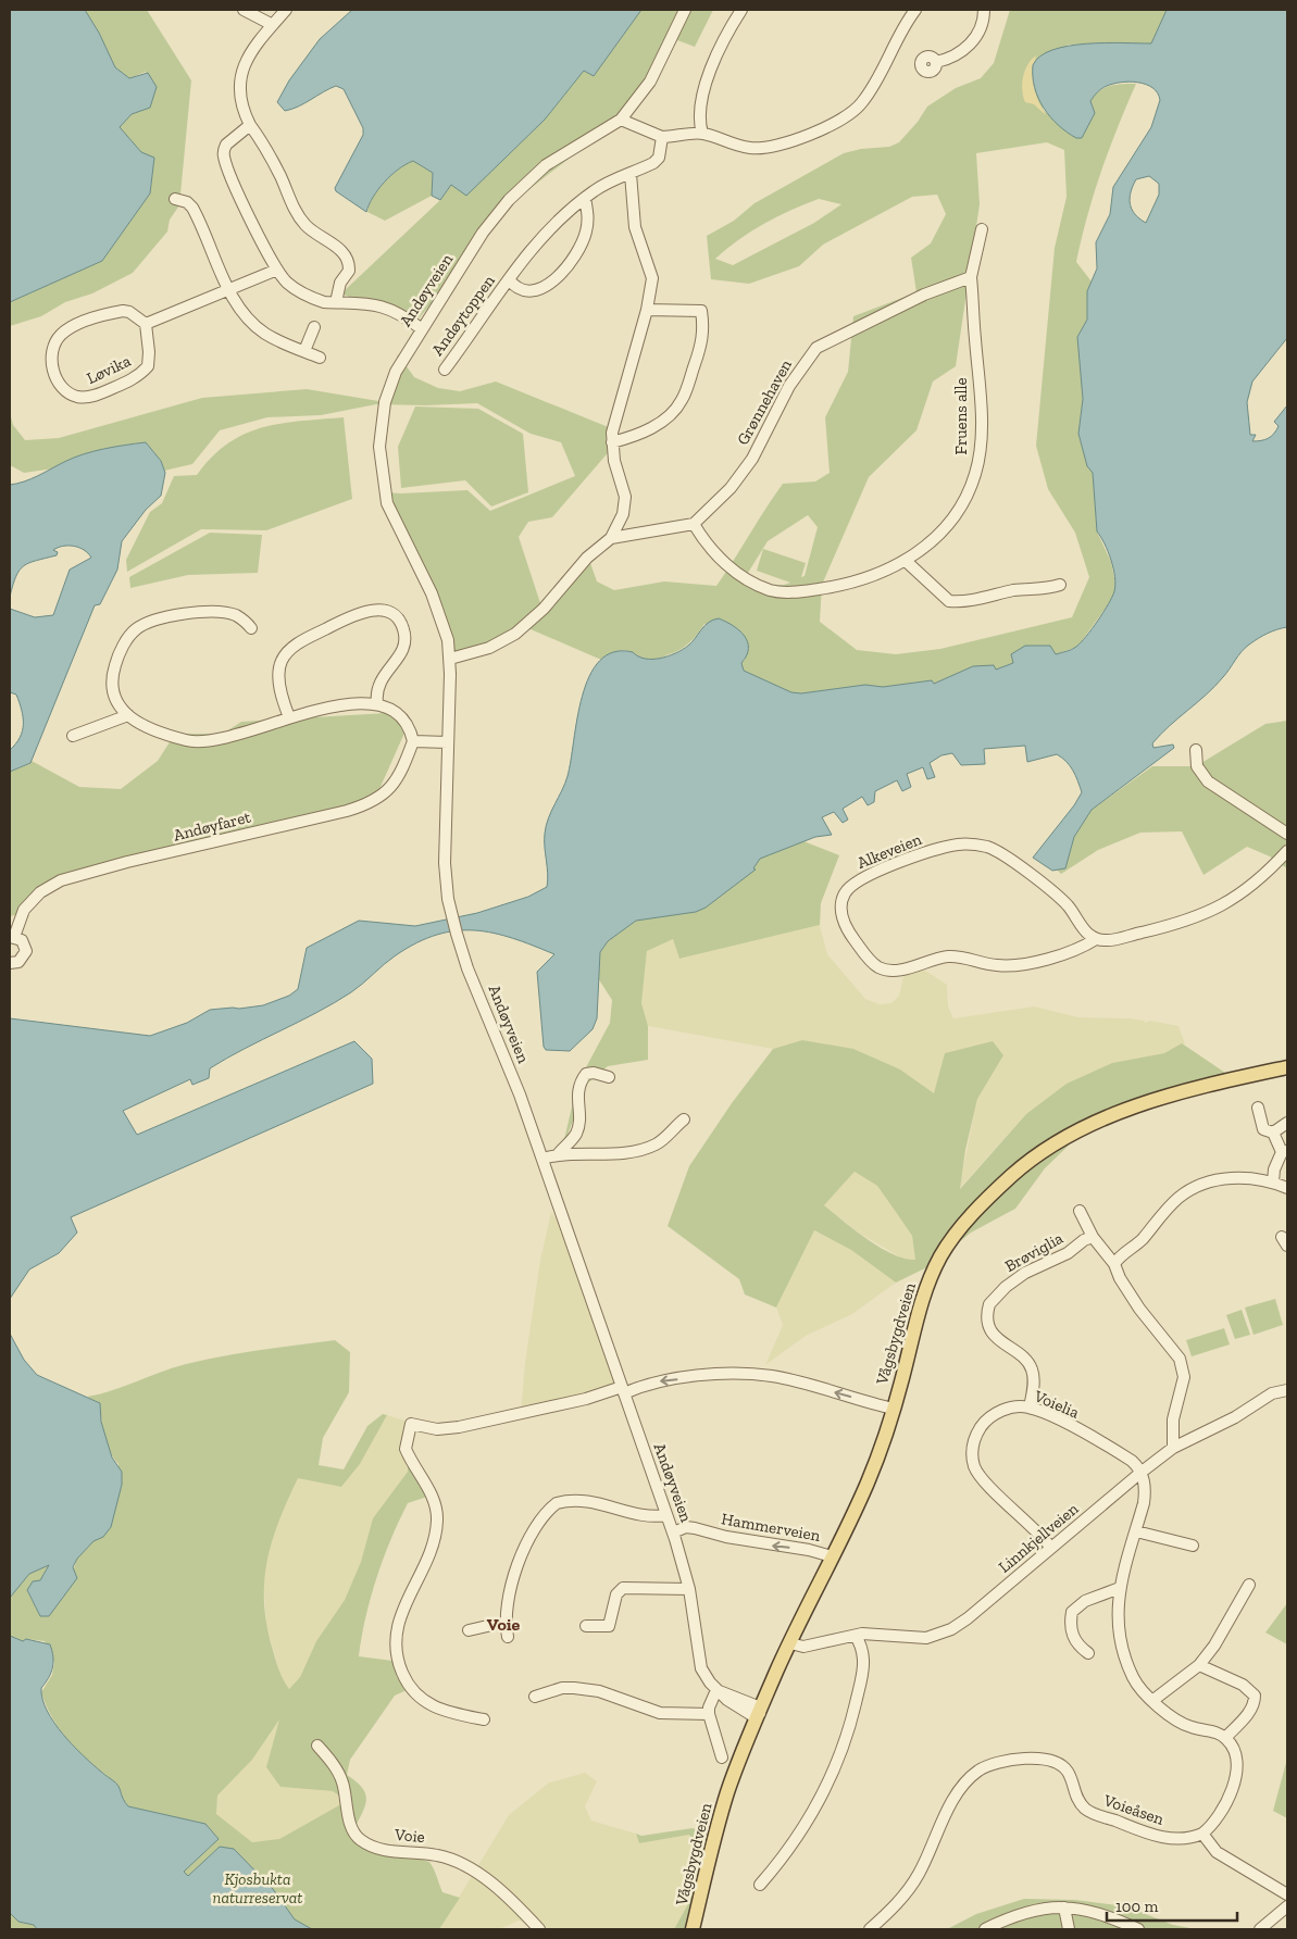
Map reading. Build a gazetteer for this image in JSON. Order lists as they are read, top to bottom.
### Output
{
  "streets": {
    "main road": ["Vågsbygdveien"],
    "street": [
      "Andøyveien",
      "Andøytoppen",
      "Løvika",
      "Grønnehaven",
      "Fruens alle",
      "Andøyfaret",
      "Alkeveien",
      "Brøviglia",
      "Voielia",
      "Hammerveien",
      "Linnkjellveien",
      "Voieåsen",
      "Voie"
    ]
  },
  "crossings": [
    ["Andøyveien", "Hammerveien"],
    ["Grønnehaven", "Fruens alle"],
    ["Brøviglia", "Voielia"],
    ["Vågsbygdveien", "Hammerveien"],
    ["Vågsbygdveien", "Linnkjellveien"],
    ["Voielia", "Linnkjellveien"]
  ],
  "one_way": ["Hammerveien"],
  "districts": ["Voie"],
  "parks": ["Kjosbukta naturreservat"],
  "scale_bar": "100 m"
}
